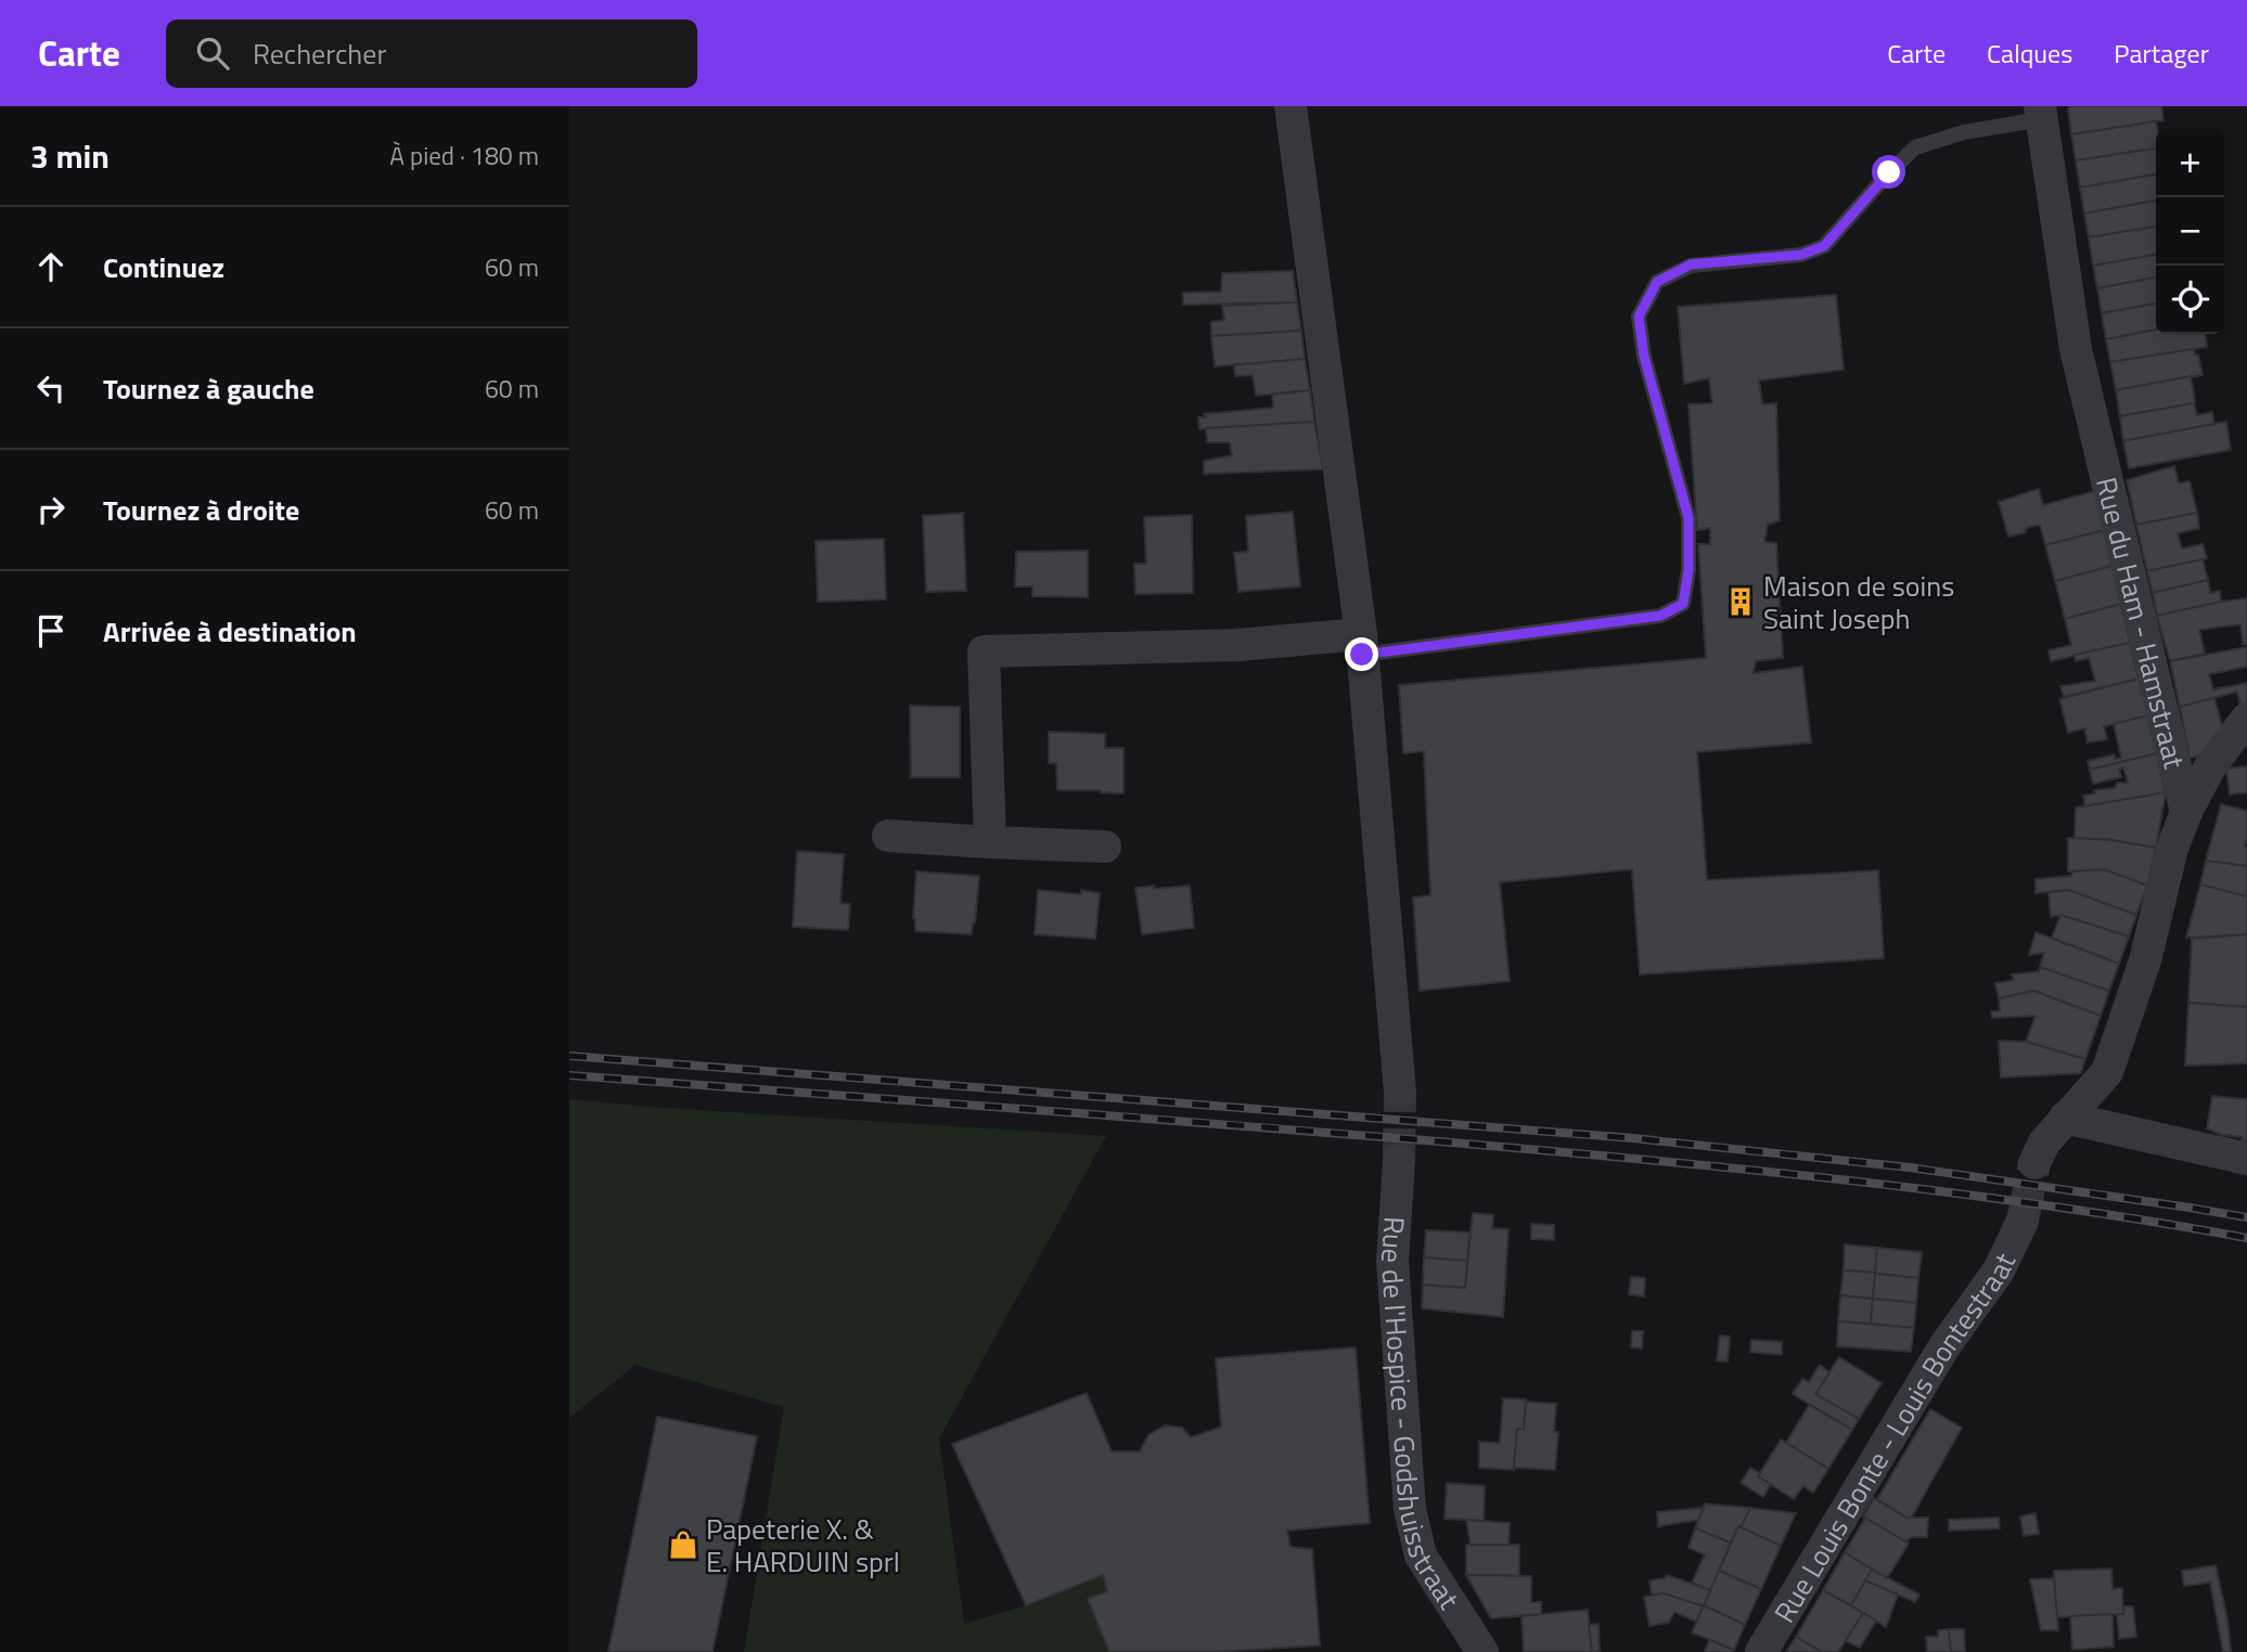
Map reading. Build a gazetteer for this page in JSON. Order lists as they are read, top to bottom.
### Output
{
  "streets": {
    "street": ["Rue du Ham - Hamstraat", "Rue de l'Hospice - Godshuisstraat", "Rue Louis Bonte - Louis Bontestraat"]
  },
  "places": {
    "building": ["Maison de soins Saint Joseph"],
    "shop": ["Papeterie X. & E. HARDUIN sprl"]
  },
  "page": {
    "header": "Carte",
    "search": "Rechercher",
    "nav": ["Carte", "Calques", "Partager"],
    "heading": ["3 min", "À pied · 180 m"],
    "map_buttons": ["+", "−"],
    "list": [
      ["Continuez", "60 m"],
      ["Tournez à gauche", "60 m"],
      ["Tournez à droite", "60 m"],
      "Arrivée à destination"
    ]
  }
}
